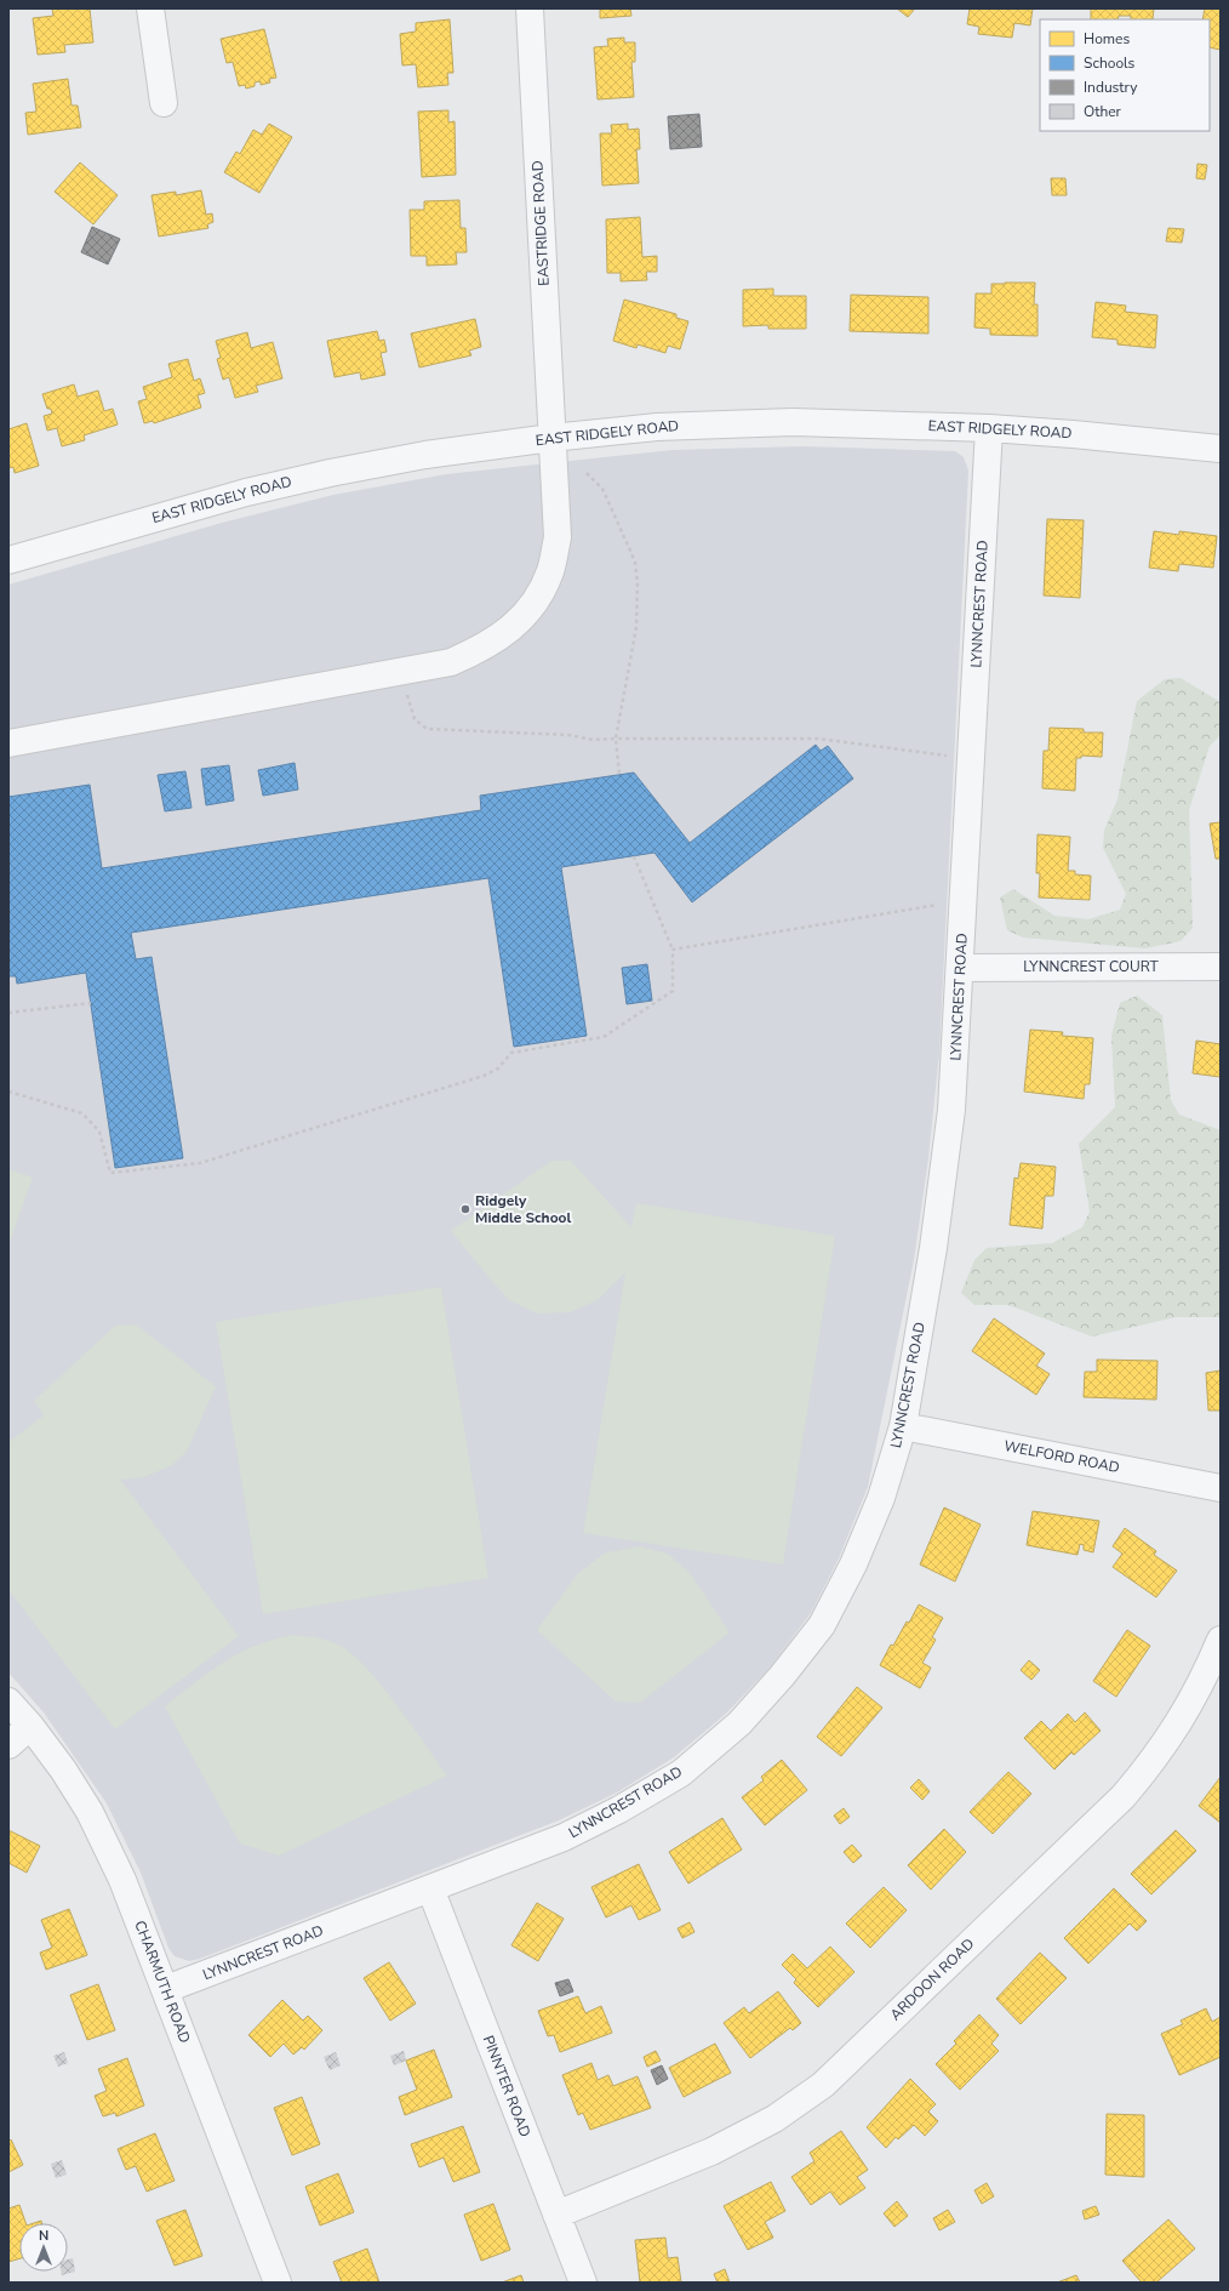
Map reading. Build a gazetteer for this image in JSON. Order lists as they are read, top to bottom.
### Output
{
  "streets": {
    "street": [
      "EASTRIDGE ROAD",
      "EAST RIDGELY ROAD",
      "LYNNCREST ROAD",
      "LYNNCREST COURT",
      "WELFORD ROAD",
      "ARDOON ROAD",
      "CHARMUTH ROAD",
      "PINNTER ROAD"
    ]
  },
  "crossings": [
    ["EASTRIDGE ROAD", "EAST RIDGELY ROAD"],
    ["EAST RIDGELY ROAD", "LYNNCREST ROAD"],
    ["LYNNCREST ROAD", "LYNNCREST COURT"],
    ["LYNNCREST ROAD", "WELFORD ROAD"],
    ["LYNNCREST ROAD", "CHARMUTH ROAD"],
    ["LYNNCREST ROAD", "PINNTER ROAD"],
    ["ARDOON ROAD", "PINNTER ROAD"]
  ],
  "places": ["Ridgely Middle School"],
  "legend": [
    "Homes",
    "Schools",
    "Industry",
    "Other"
  ],
  "north": "top"
}
